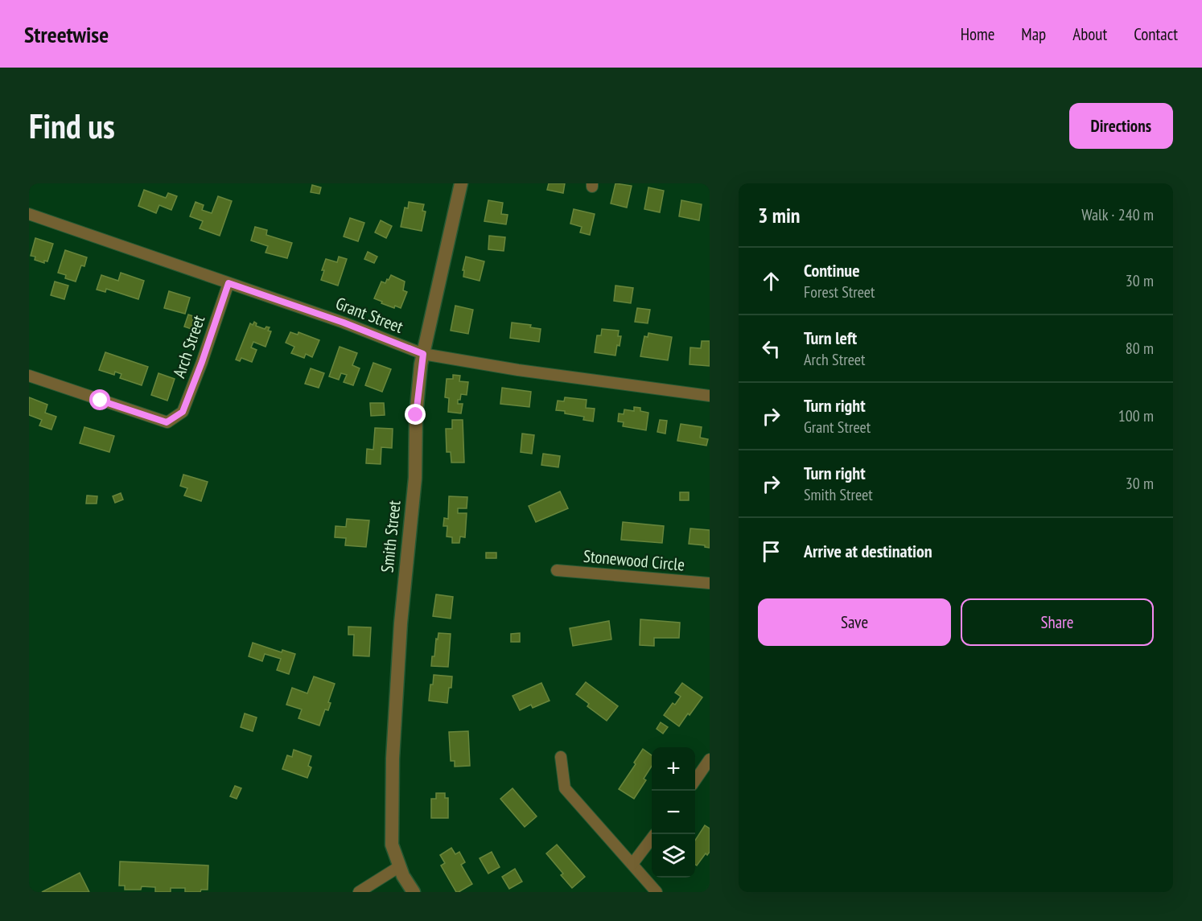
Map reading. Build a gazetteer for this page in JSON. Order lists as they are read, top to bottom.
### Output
{
  "streets": {
    "street": [
      "Grant Street",
      "Arch Street",
      "Smith Street",
      "Stonewood Circle"
    ]
  },
  "crossings": [
    ["Grant Street", "Arch Street"],
    ["Grant Street", "Smith Street"]
  ],
  "page": {
    "header": "Streetwise",
    "nav": [
      "Home",
      "Map",
      "About",
      "Contact"
    ],
    "buttons": [
      "Directions",
      ["Save", "Share"]
    ],
    "title": "Find us",
    "heading": ["3 min", "Walk · 240 m"],
    "list": [
      ["Continue", "Forest Street", "30 m"],
      ["Turn left", "Arch Street", "80 m"],
      ["Turn right", "Grant Street", "100 m"],
      ["Turn right", "Smith Street", "30 m"],
      "Arrive at destination"
    ],
    "map_buttons": ["+", "−"]
  }
}
